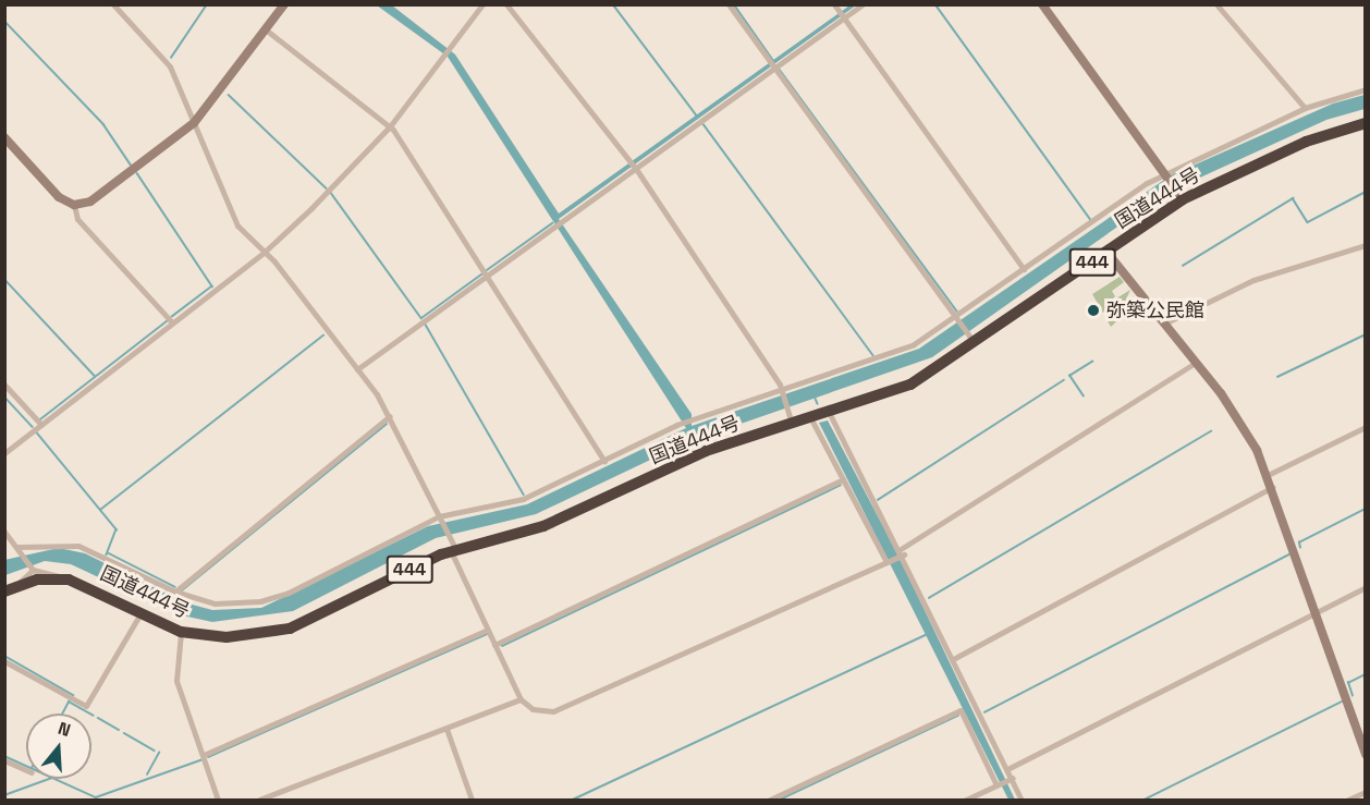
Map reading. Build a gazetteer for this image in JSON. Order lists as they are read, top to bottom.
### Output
{
  "streets": {
    "highway": ["国道444号", "444"]
  },
  "places": ["弥築公民館"],
  "north": "top"
}
